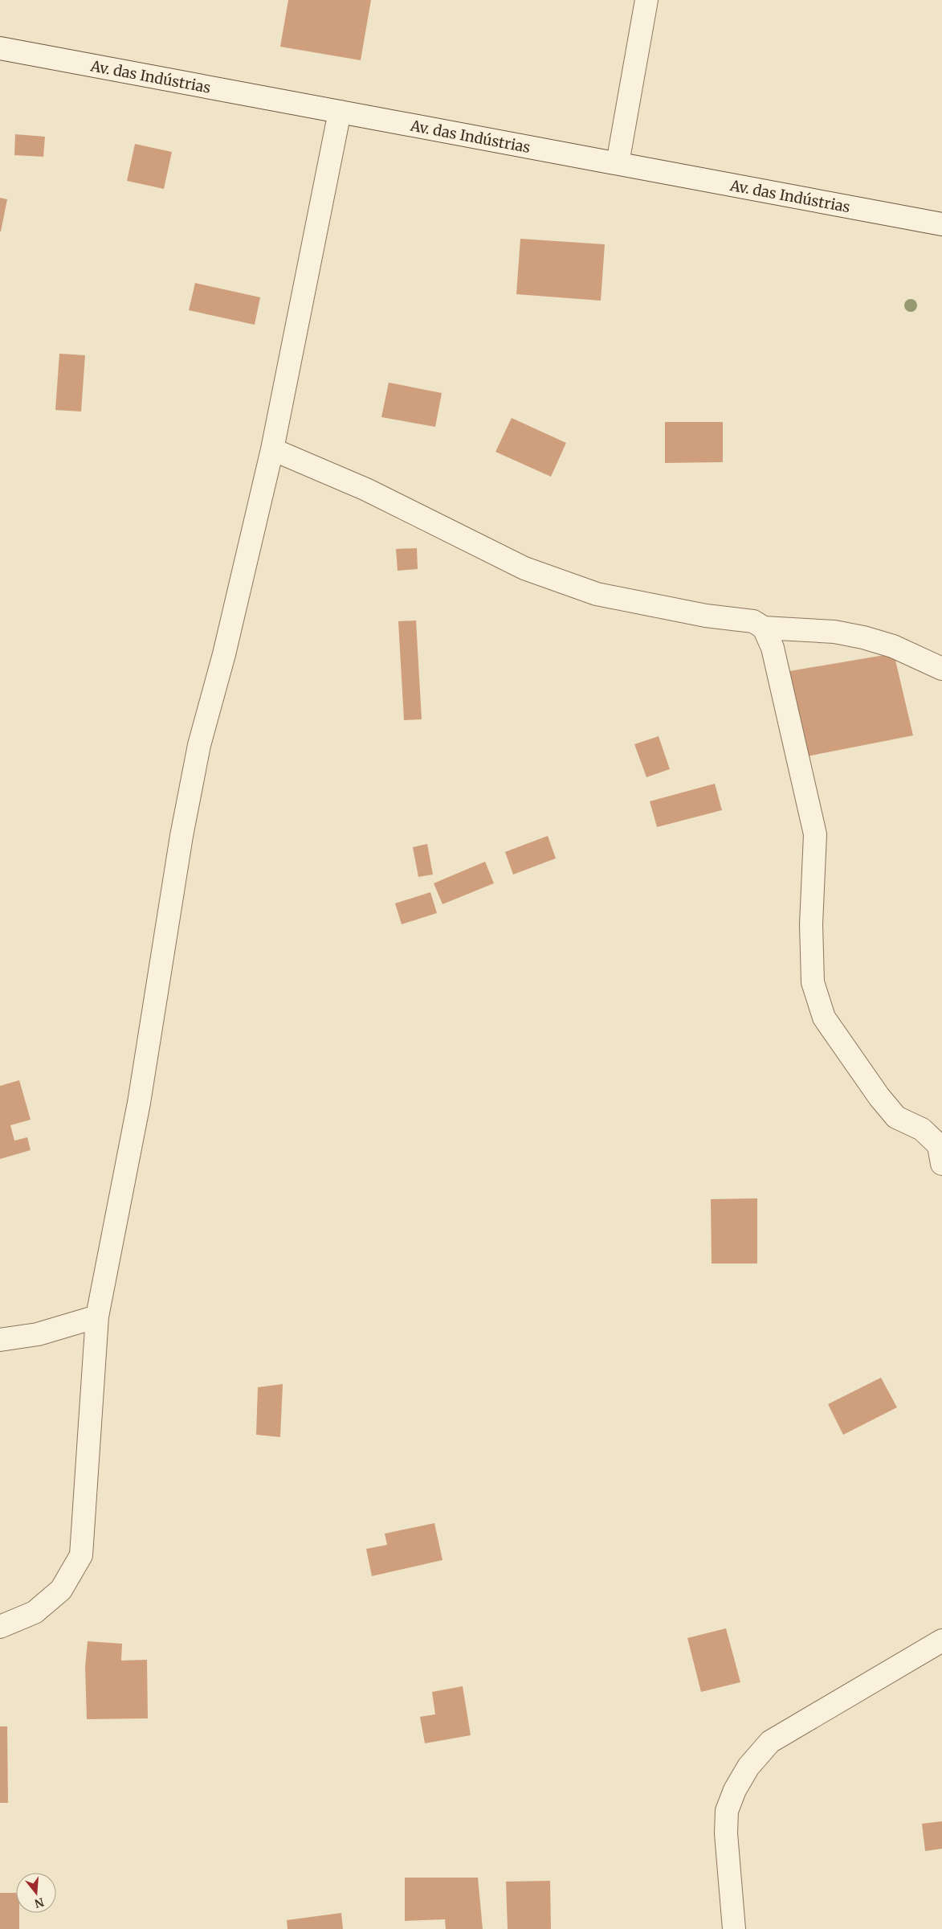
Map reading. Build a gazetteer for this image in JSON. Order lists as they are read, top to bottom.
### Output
{
  "streets": {
    "street": ["Av. das Indústrias"]
  },
  "north": "bottom"
}
